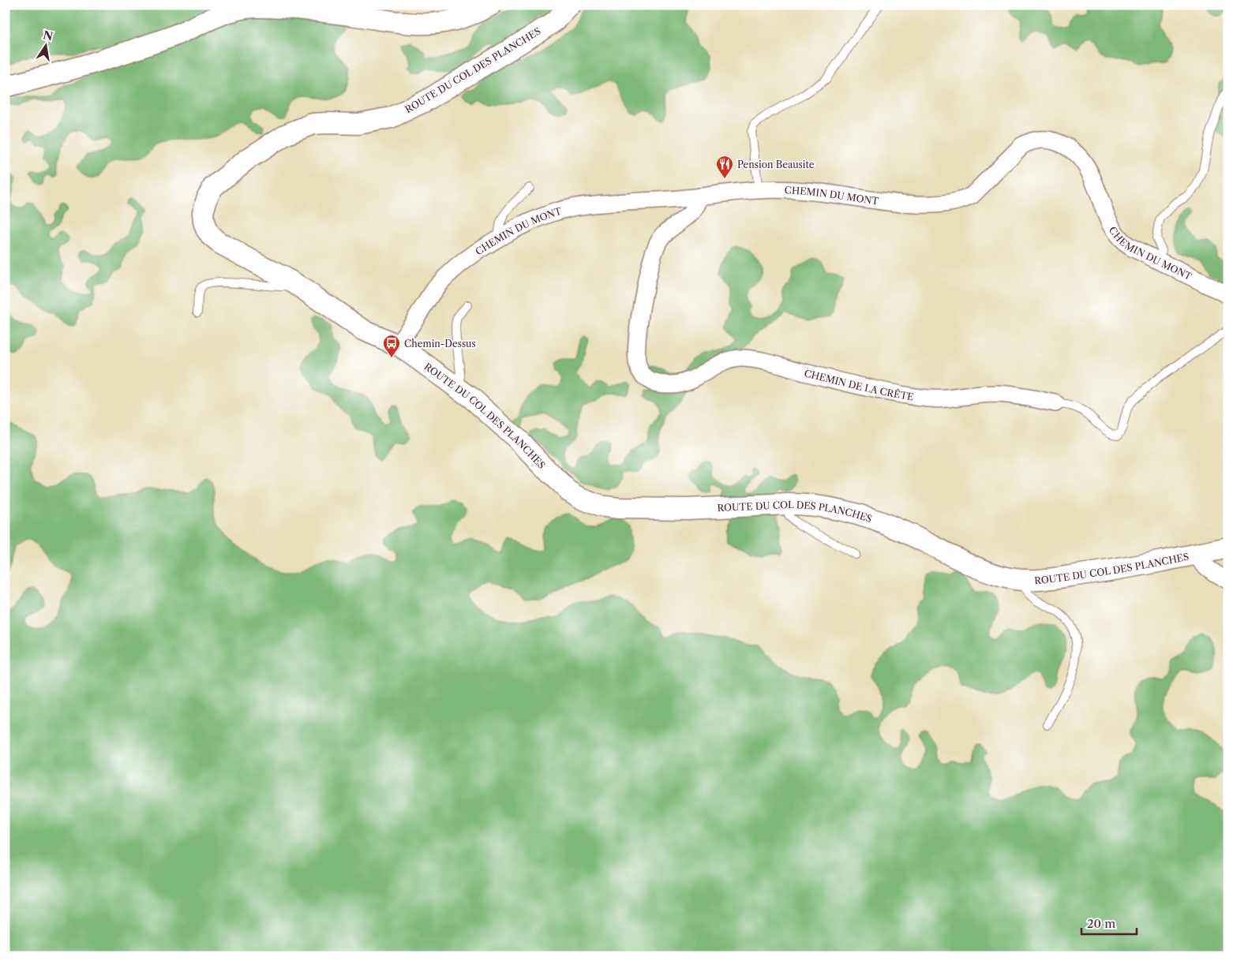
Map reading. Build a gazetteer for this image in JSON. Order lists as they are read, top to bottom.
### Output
{
  "streets": {
    "street": ["ROUTE DU COL DES PLANCHES", "CHEMIN DU MONT", "CHEMIN DE LA CRÊTE"]
  },
  "crossings": [
    ["ROUTE DU COL DES PLANCHES", "CHEMIN DU MONT"],
    ["CHEMIN DU MONT", "CHEMIN DE LA CRÊTE"]
  ],
  "places": {
    "restaurant": ["Pension Beausite"],
    "bus stop": ["Chemin-Dessus"]
  },
  "scale_bar": "20 m",
  "north": "top"
}
